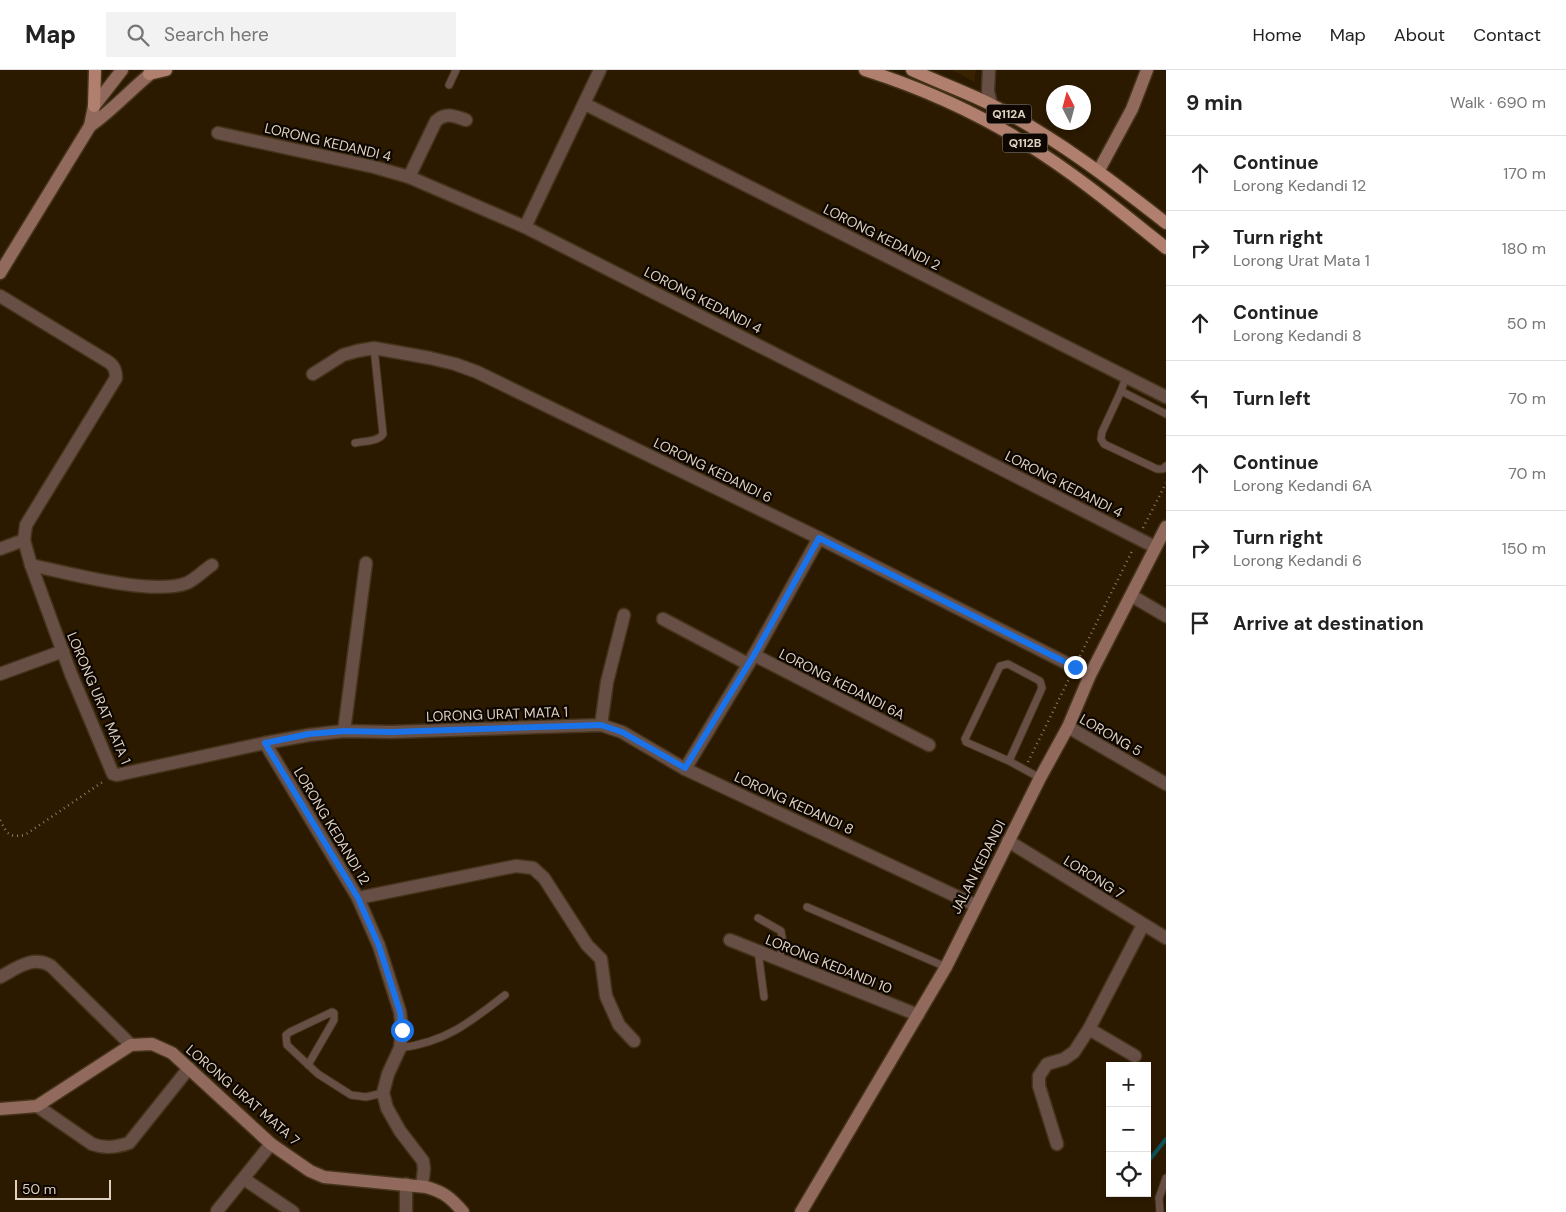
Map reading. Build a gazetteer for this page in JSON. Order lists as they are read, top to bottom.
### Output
{
  "streets": {
    "main road": ["Q112A", "Q112B"],
    "street": [
      "LORONG KEDANDI 4",
      "LORONG KEDANDI 2",
      "LORONG KEDANDI 6",
      "LORONG KEDANDI 6A",
      "LORONG URAT MATA 1",
      "LORONG 5",
      "LORONG KEDANDI 8",
      "LORONG KEDANDI 12",
      "JALAN KEDANDI",
      "LORONG 7",
      "LORONG KEDANDI 10",
      "LORONG URAT MATA 7"
    ]
  },
  "crossings": [
    ["LORONG KEDANDI 4", "JALAN KEDANDI"],
    ["LORONG KEDANDI 6", "JALAN KEDANDI"],
    ["LORONG URAT MATA 1", "LORONG KEDANDI 8"],
    ["LORONG URAT MATA 1", "LORONG KEDANDI 12"],
    ["LORONG 5", "JALAN KEDANDI"],
    ["LORONG KEDANDI 8", "JALAN KEDANDI"],
    ["JALAN KEDANDI", "LORONG 7"],
    ["JALAN KEDANDI", "LORONG KEDANDI 10"]
  ],
  "scale_bar": "50 m",
  "north": "top",
  "page": {
    "header": "Map",
    "search": "Search here",
    "nav": [
      "Home",
      "Map",
      "About",
      "Contact"
    ],
    "heading": ["9 min", "Walk · 690 m"],
    "list": [
      ["Continue", "Lorong Kedandi 12", "170 m"],
      ["Turn right", "Lorong Urat Mata 1", "180 m"],
      ["Continue", "Lorong Kedandi 8", "50 m"],
      ["Turn left", "70 m"],
      ["Continue", "Lorong Kedandi 6A", "70 m"],
      ["Turn right", "Lorong Kedandi 6", "150 m"],
      "Arrive at destination"
    ],
    "map_buttons": ["+", "−"],
    "scale": "50 m"
  }
}
